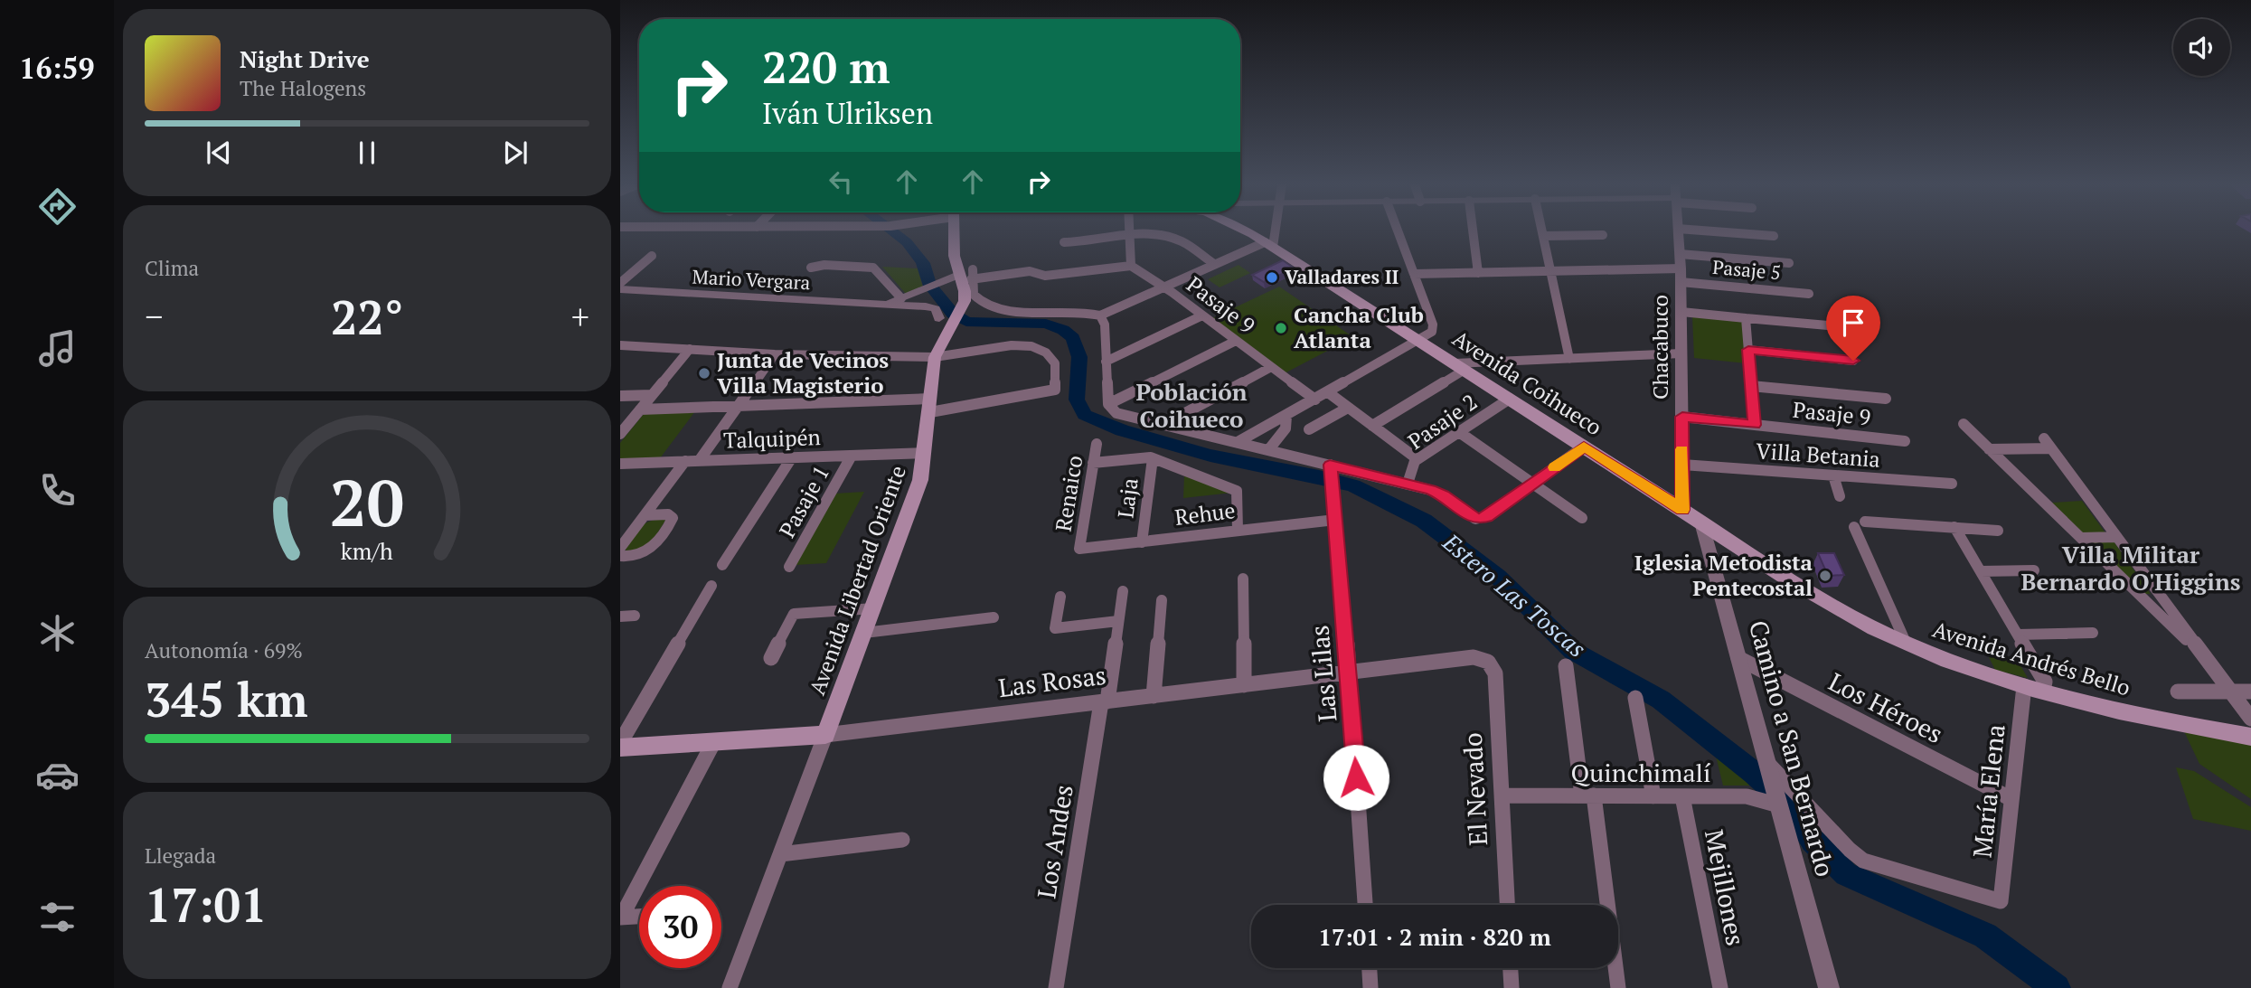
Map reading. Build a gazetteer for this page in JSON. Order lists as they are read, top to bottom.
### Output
{
  "streets": {
    "main road": [
      "Avenida Coihueco",
      "Avenida Libertad Oriente",
      "Avenida Andrés Bello",
      "Las Rosas"
    ],
    "street": [
      "Pasaje 5",
      "Mario Vergara",
      "Pasaje 9",
      "Chacabuco",
      "Pasaje 2",
      "Talquipén",
      "Villa Betania",
      "Renaico",
      "Laja",
      "Pasaje 1",
      "Rehue",
      "Las Lilas",
      "Los Héroes",
      "Camino a San Bernardo",
      "Quinchimalí",
      "El Nevado",
      "María Elena",
      "Los Andes",
      "Mejillones"
    ]
  },
  "crossings": [
    ["Pasaje 5", "Chacabuco"],
    ["Mario Vergara", "Avenida Libertad Oriente"],
    ["Chacabuco", "Avenida Coihueco"],
    ["Chacabuco", "Villa Betania"],
    ["Chacabuco", "Avenida Andrés Bello"],
    ["Avenida Coihueco", "Pasaje 2"],
    ["Avenida Coihueco", "Avenida Andrés Bello"],
    ["Talquipén", "Pasaje 1"],
    ["Talquipén", "Avenida Libertad Oriente"],
    ["Renaico", "Rehue"],
    ["Laja", "Rehue"],
    ["Rehue", "Las Lilas"],
    ["Avenida Libertad Oriente", "Las Rosas"],
    ["Avenida Andrés Bello", "Camino a San Bernardo"],
    ["Avenida Andrés Bello", "María Elena"],
    ["Las Lilas", "Las Rosas"],
    ["Las Rosas", "El Nevado"],
    ["Las Rosas", "Los Andes"],
    ["Los Héroes", "Camino a San Bernardo"],
    ["Los Héroes", "María Elena"],
    ["Camino a San Bernardo", "Quinchimalí"],
    ["Camino a San Bernardo", "María Elena"],
    ["Quinchimalí", "El Nevado"],
    ["Quinchimalí", "Mejillones"]
  ],
  "districts": ["Población Coihueco", "Villa Militar Bernardo O'Higgins"],
  "water": ["Estero Las Toscas"],
  "places": [
    "Valladares II",
    "Cancha Club Atlanta",
    "Junta de Vecinos Villa Magisterio",
    "Iglesia Metodista Pentecostal"
  ],
  "page": {
    "tabs": "16:59",
    "turn": ["220 m", "Iván Ulriksen"],
    "song": ["Night Drive", "The Halogens"],
    "tile": [
      "Clima",
      ["Autonomía · 69%", "345 km"],
      ["Llegada", "17:01"]
    ],
    "heat": ["−", "22°", "+"],
    "limit": "30",
    "trip": "17:01 · 2 min · 820 m",
    "gauge": ["20", "km/h"]
  }
}
